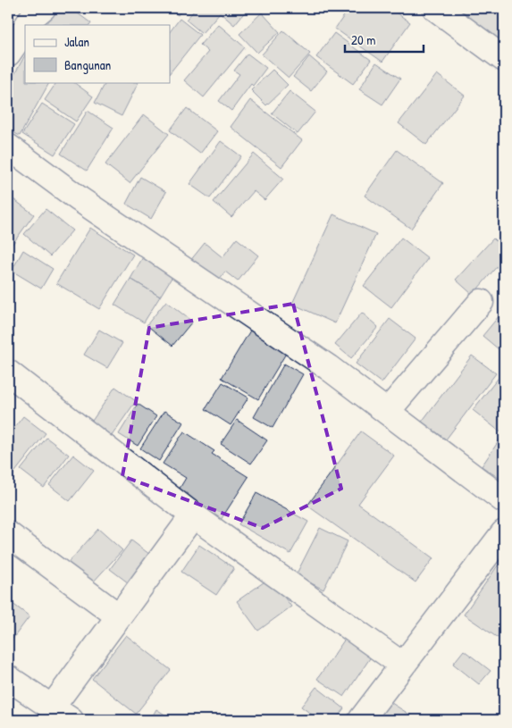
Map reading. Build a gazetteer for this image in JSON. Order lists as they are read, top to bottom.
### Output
{
  "legend": ["Jalan", "Bangunan"],
  "scale_bar": "20 m"
}
